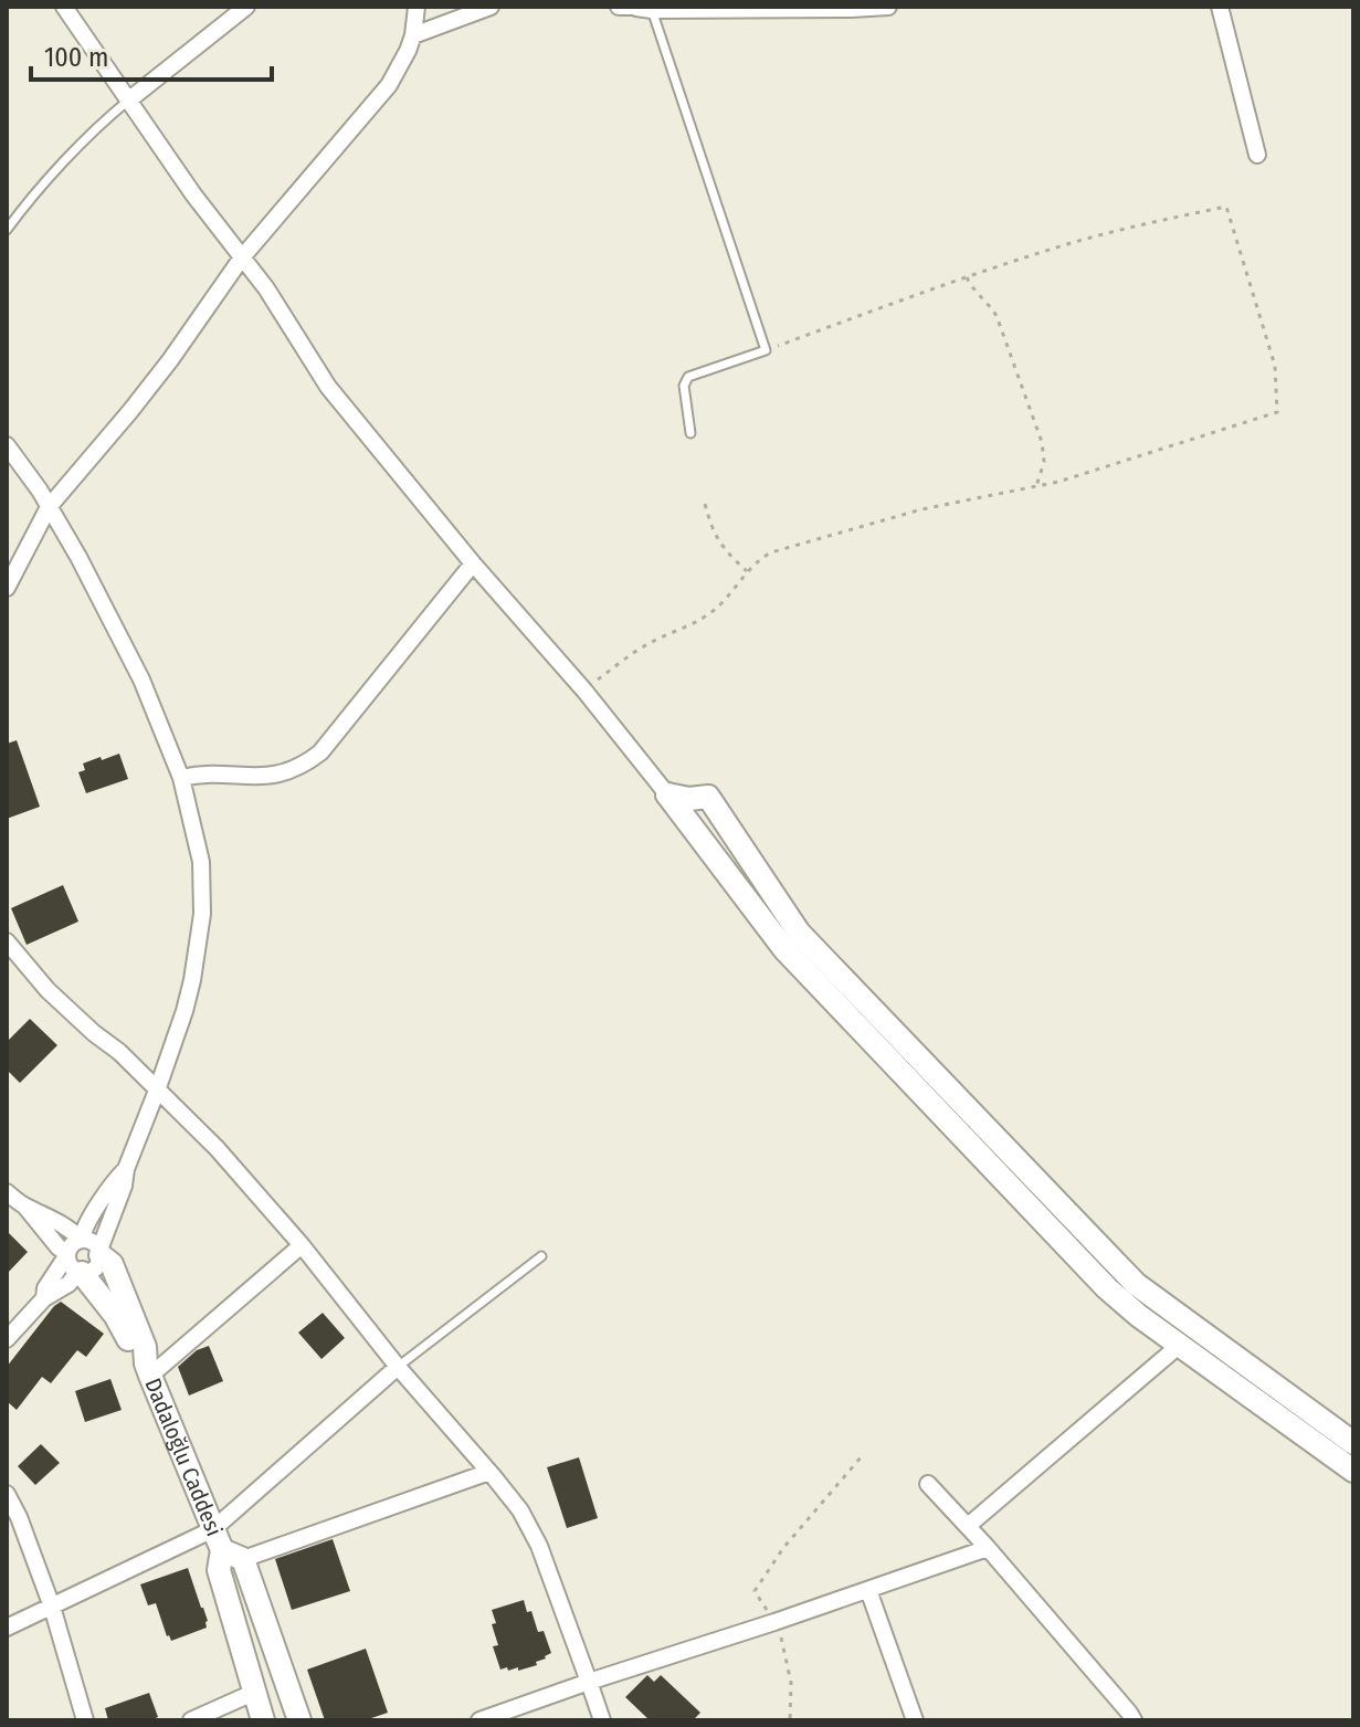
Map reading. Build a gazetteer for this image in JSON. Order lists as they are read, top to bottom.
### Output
{
  "streets": {
    "street": ["Dadaloğlu Caddesi"]
  },
  "scale_bar": "100 m"
}
